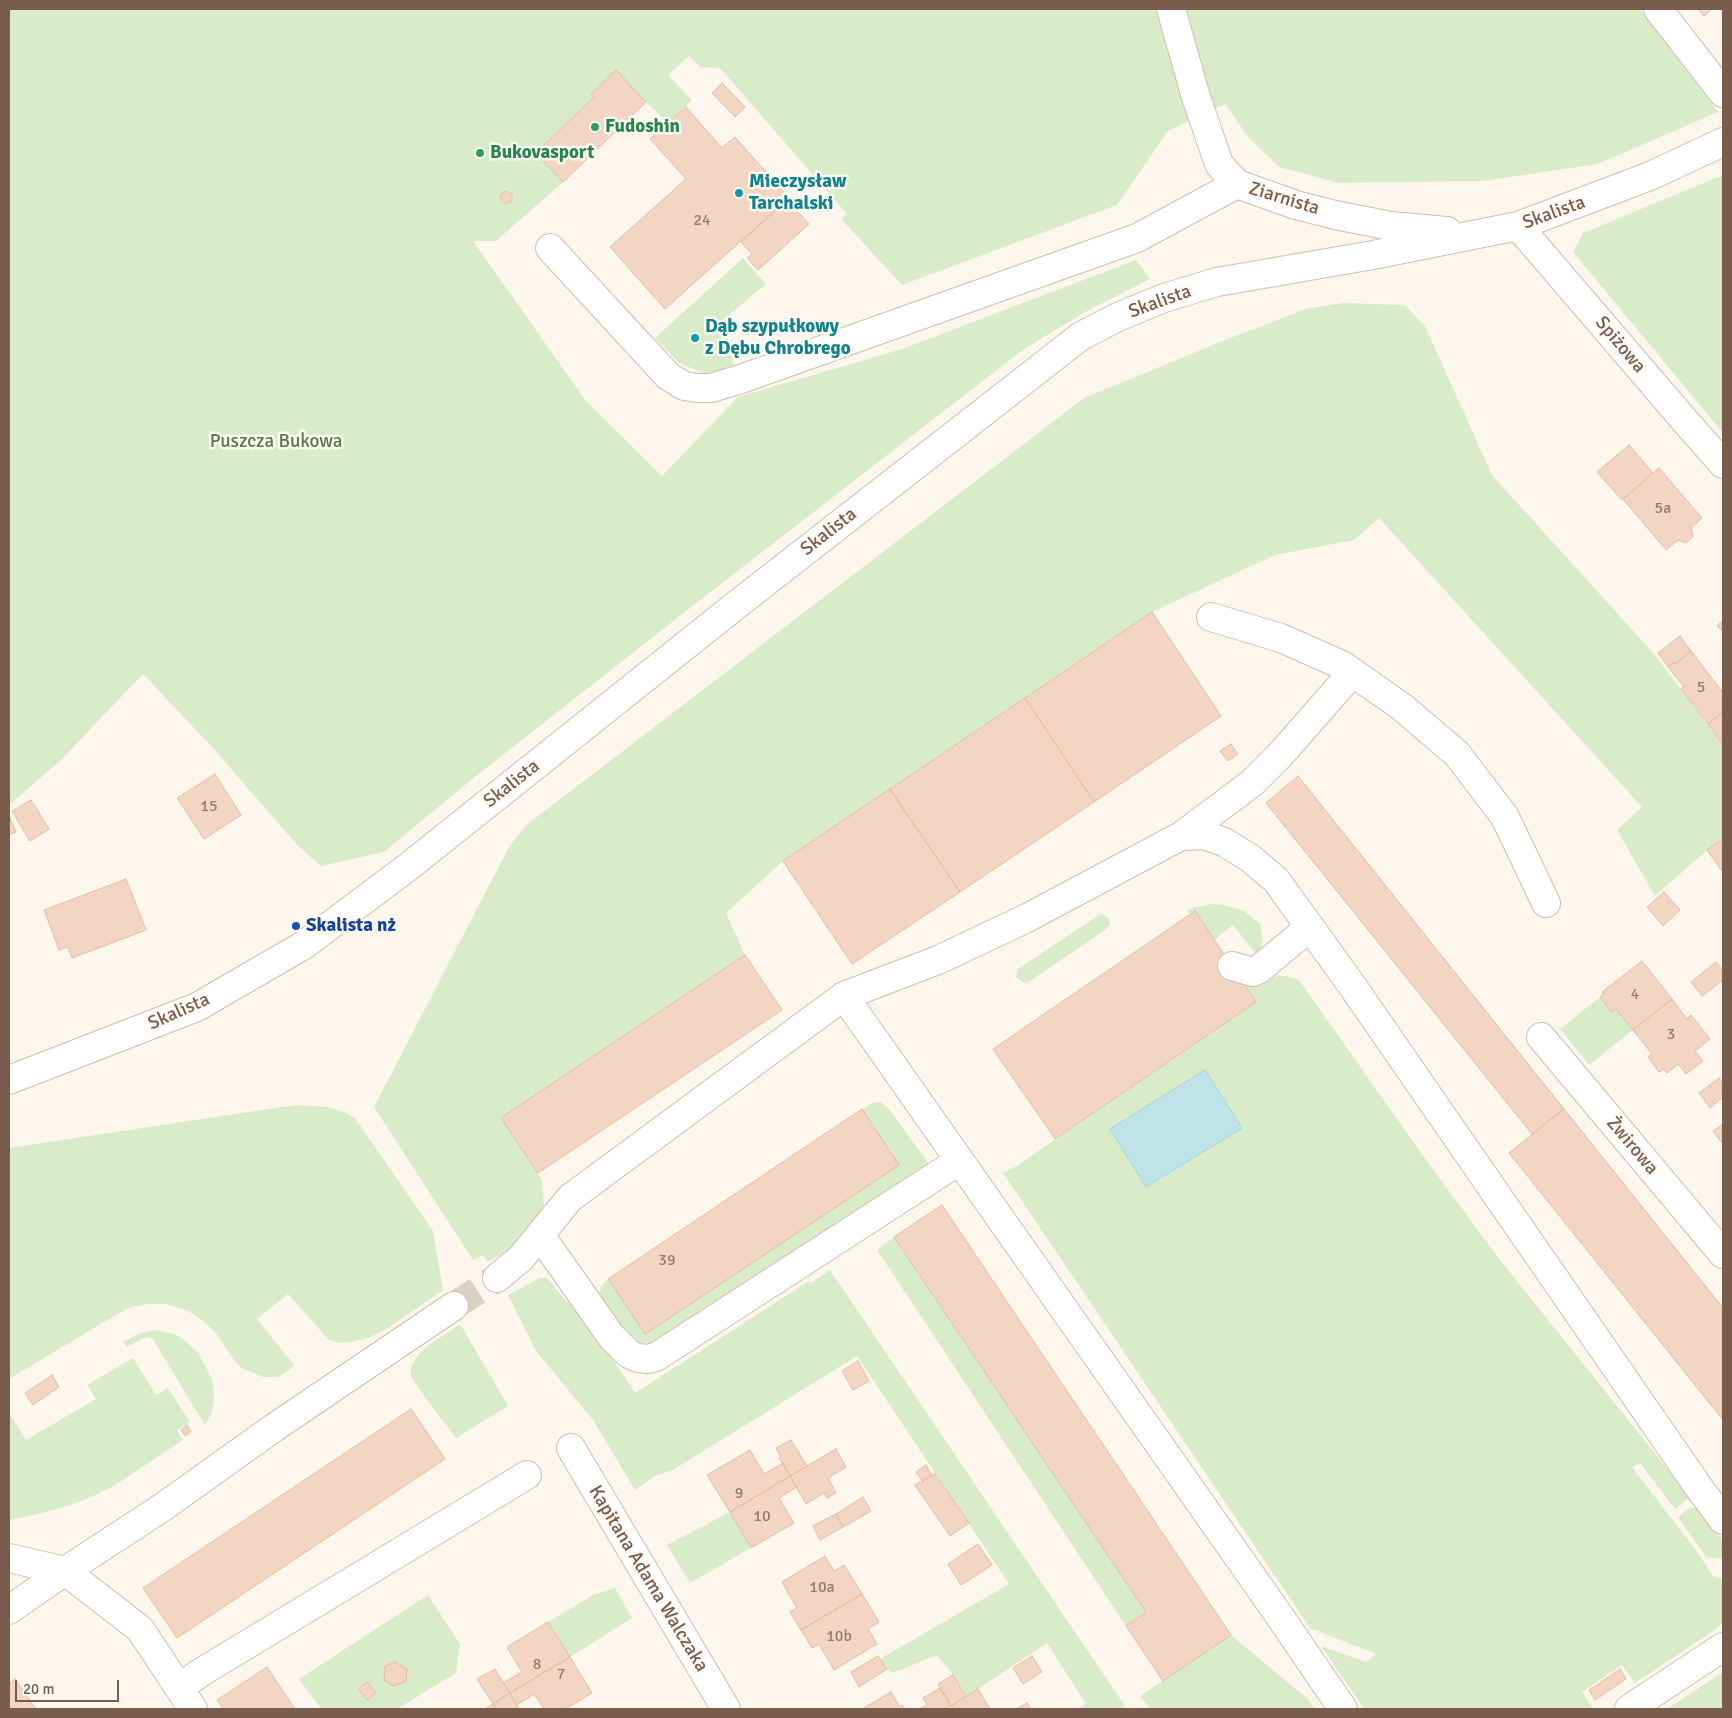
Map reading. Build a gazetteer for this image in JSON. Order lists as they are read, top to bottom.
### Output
{
  "streets": {
    "street": [
      "Ziarnista",
      "Skalista",
      "Spiżowa",
      "Żwirowa",
      "Kapitana Adama Walczaka"
    ]
  },
  "crossings": [
    ["Ziarnista", "Skalista"],
    ["Ziarnista", "Spiżowa"],
    ["Skalista", "Spiżowa"]
  ],
  "parks": ["Puszcza Bukowa"],
  "places": [
    "Fudoshin",
    "Bukovasport",
    "Mieczysław Tarchalski",
    "Dąb szypułkowy z Dębu Chrobrego",
    "Skalista nż"
  ],
  "house_numbers": [
    "24",
    "5a",
    "5",
    "15",
    "4",
    "3",
    "39",
    "9",
    "10",
    "10a",
    "10b",
    "8",
    "7"
  ],
  "scale_bar": "20 m"
}
